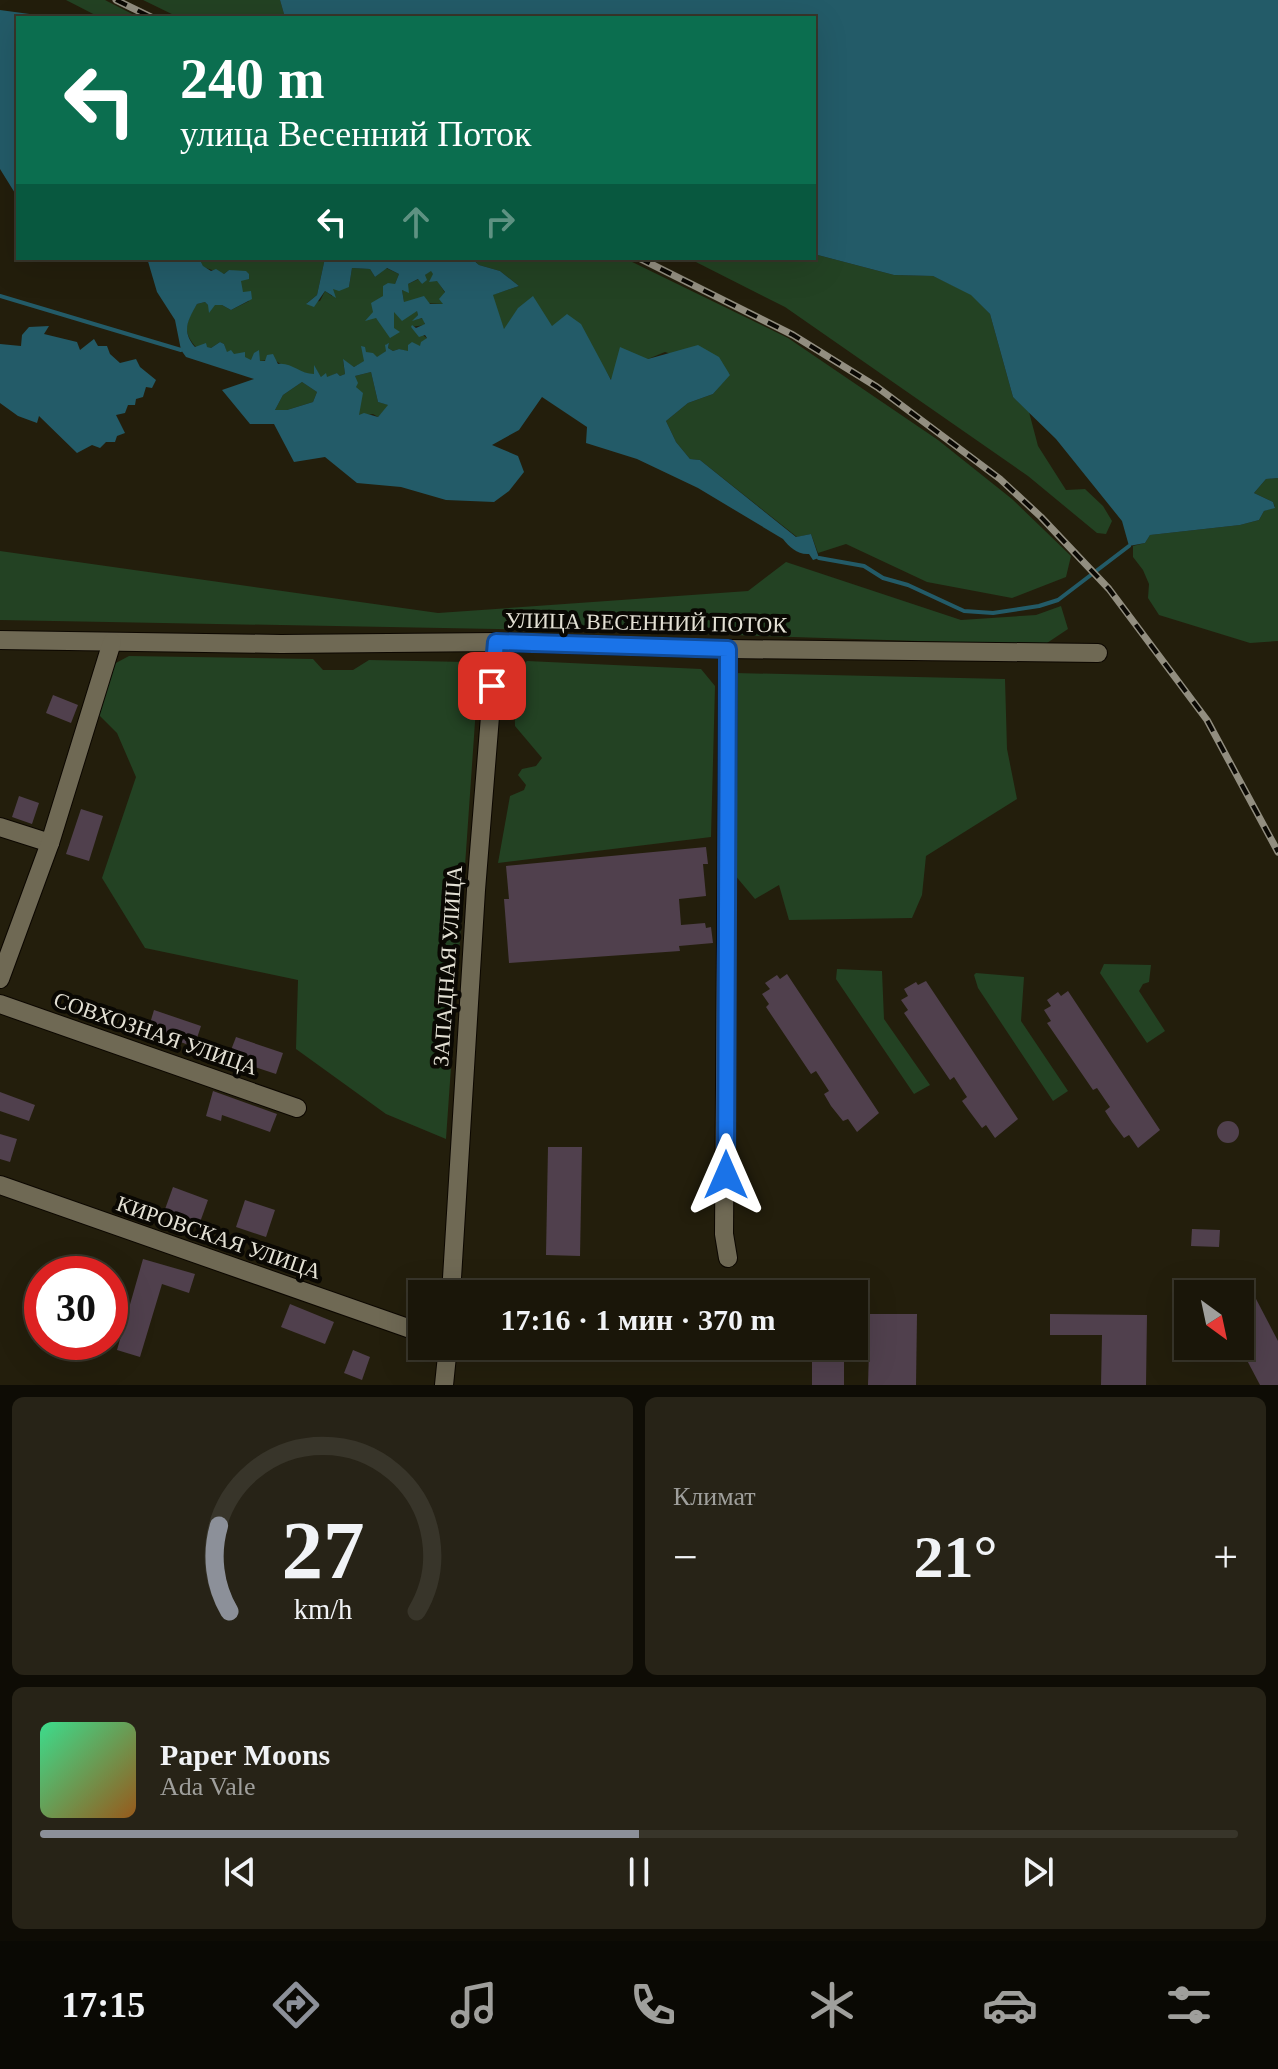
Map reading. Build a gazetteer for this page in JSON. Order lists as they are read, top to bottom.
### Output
{
  "streets": {
    "street": [
      "УЛИЦА ВЕСЕННИЙ ПОТОК",
      "ЗАПАДНАЯ УЛИЦА",
      "СОВХОЗНАЯ УЛИЦА",
      "КИРОВСКАЯ УЛИЦА"
    ]
  },
  "crossings": [
    ["УЛИЦА ВЕСЕННИЙ ПОТОК", "ЗАПАДНАЯ УЛИЦА"]
  ],
  "north": "bottom right",
  "page": {
    "turn": ["240 m", "улица Весенний Поток"],
    "limit": "30",
    "trip": "17:16 · 1 мин · 370 m",
    "tile": "Климат",
    "heat": ["−", "21°", "+"],
    "song": ["Paper Moons", "Ada Vale"],
    "tabs": "17:15",
    "gauge": ["27", "km/h"]
  }
}
